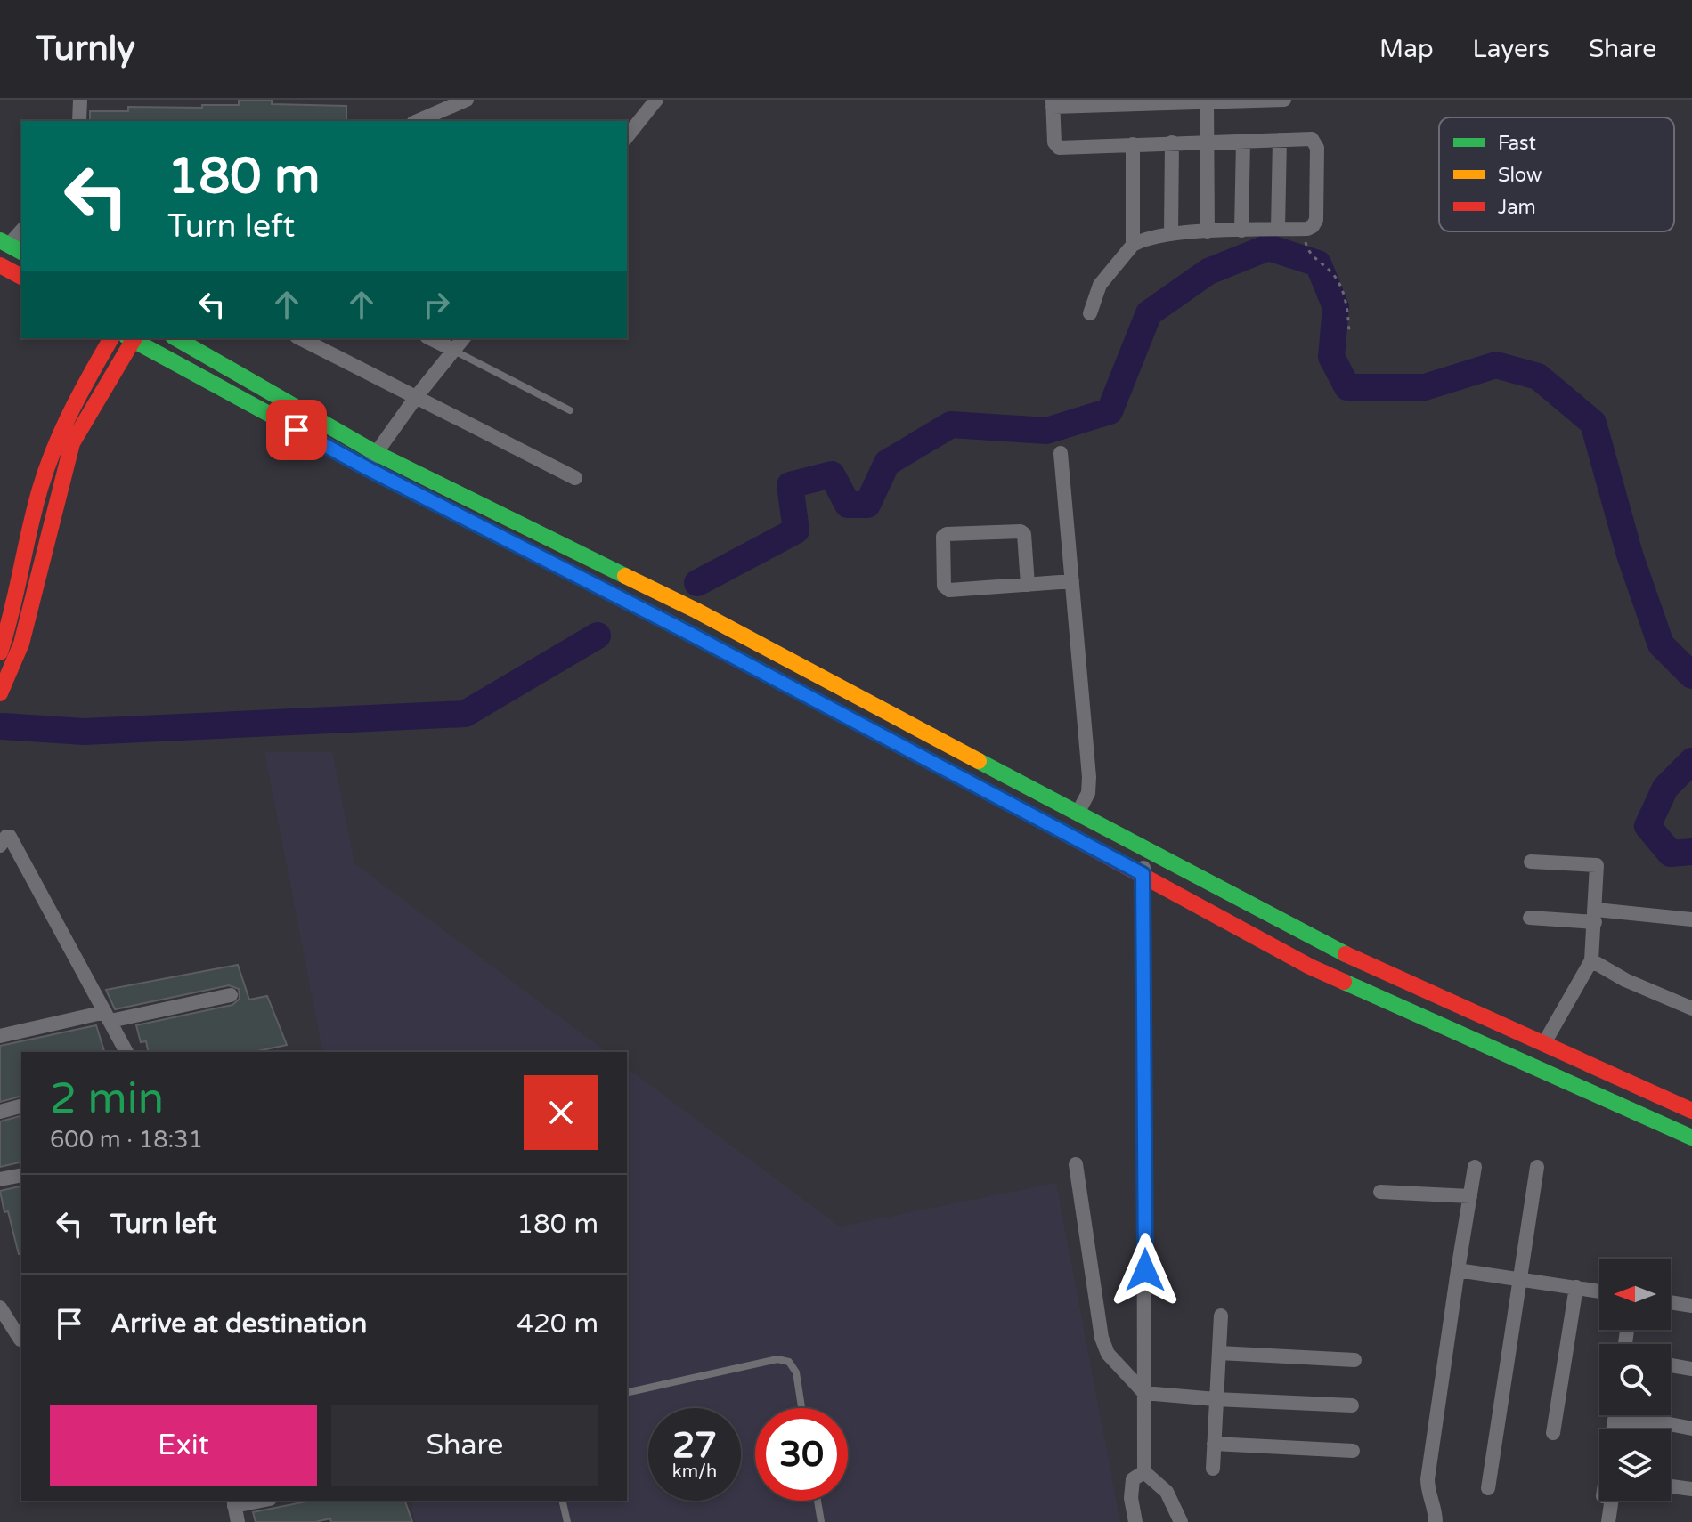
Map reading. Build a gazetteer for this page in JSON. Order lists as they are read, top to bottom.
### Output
{
  "legend": ["Fast", "Slow", "Jam"],
  "north": "left",
  "page": {
    "header": "Turnly",
    "nav": ["Map", "Layers", "Share"],
    "turn": ["180 m", "Turn left"],
    "heading": ["2 min", "600 m · 18:31"],
    "list": [
      {
        "name": "Turn left",
        "value": "180 m"
      },
      {
        "name": "Arrive at destination",
        "value": "420 m"
      }
    ],
    "buttons": ["Exit", "Share"],
    "speed": "27 km/h",
    "limit": "30"
  }
}
